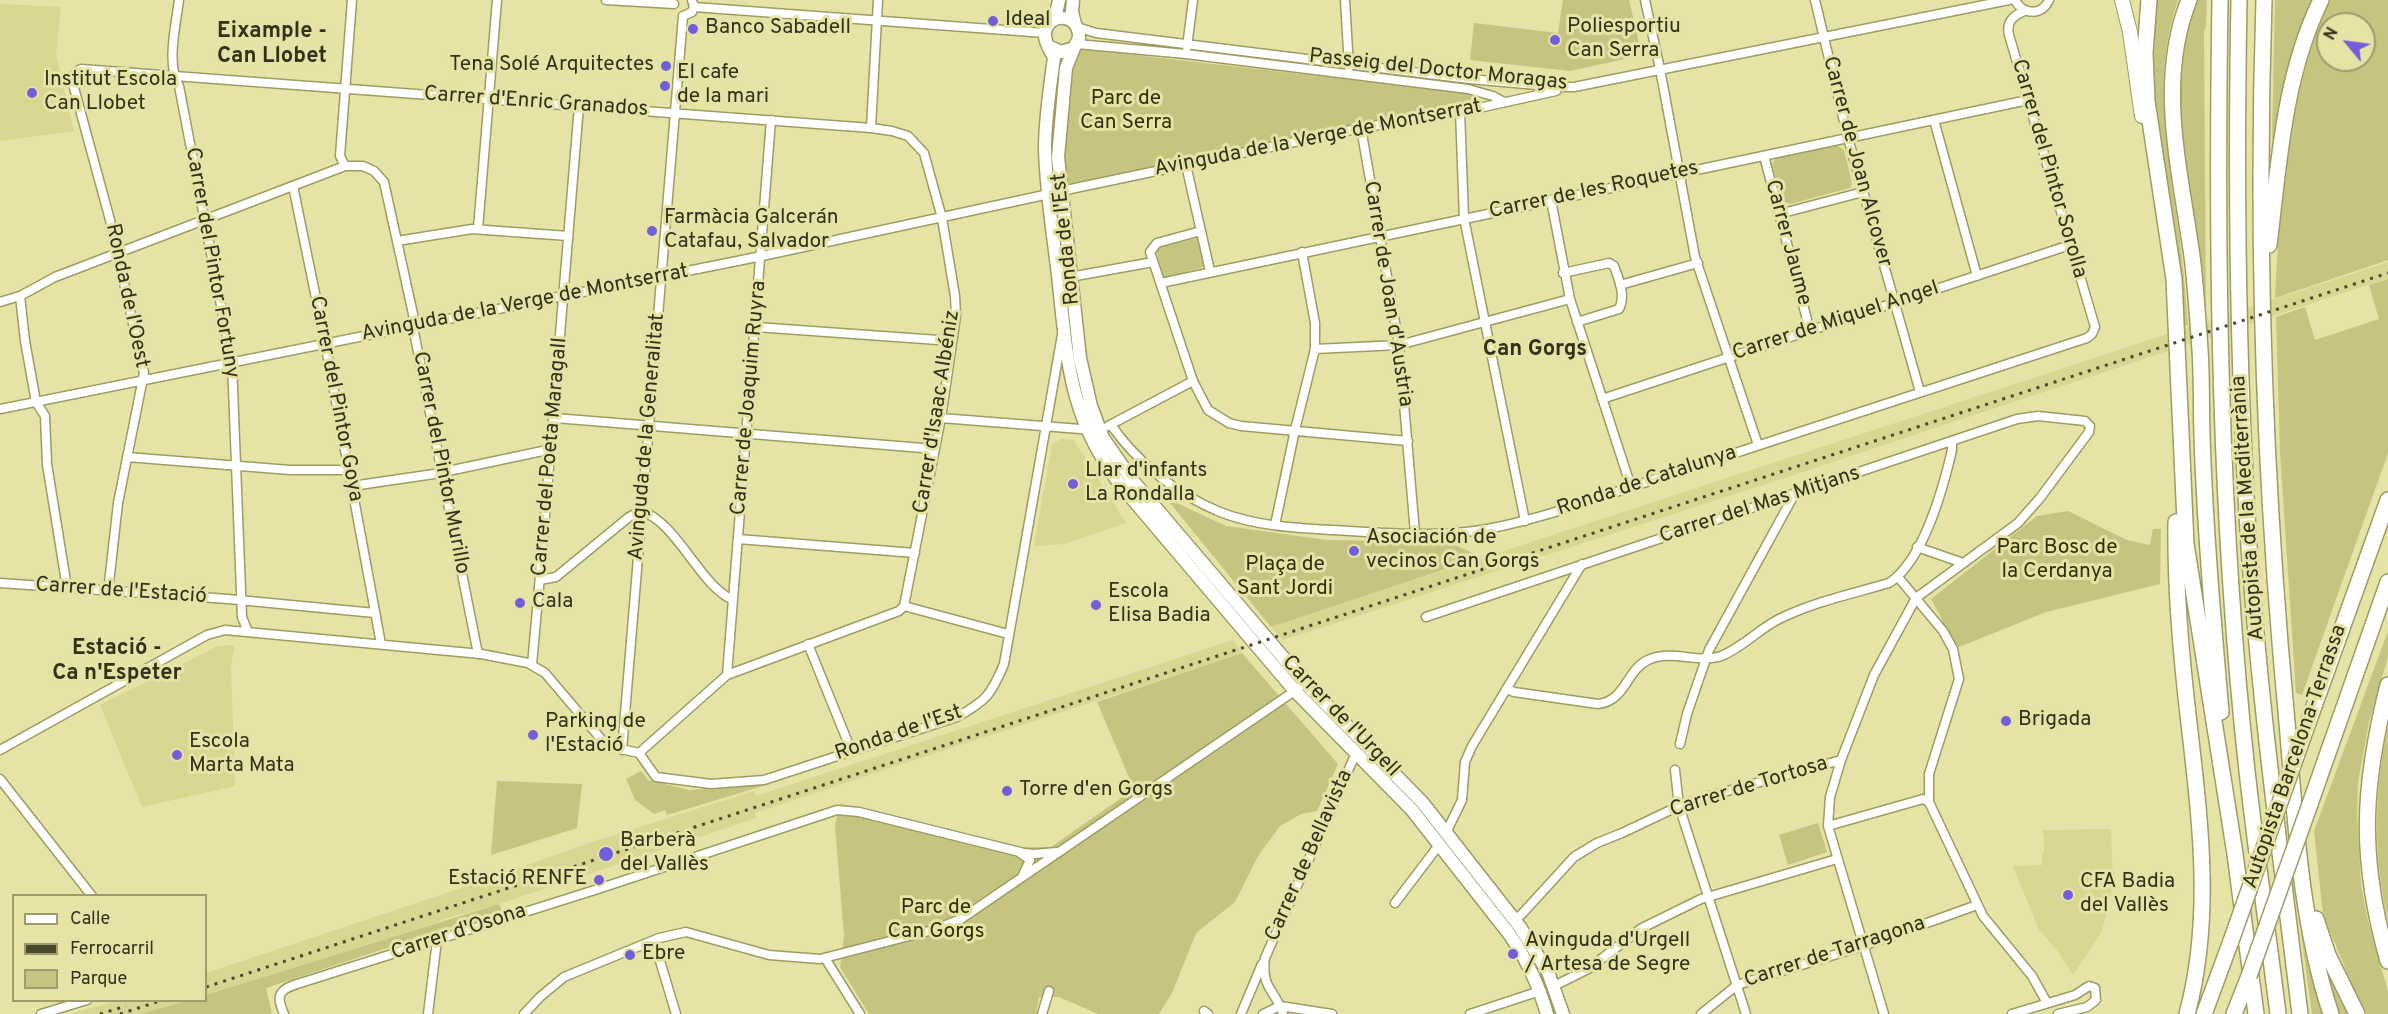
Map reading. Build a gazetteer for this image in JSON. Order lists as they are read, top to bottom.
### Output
{
  "streets": {
    "highway": ["Autopista de la Mediterrània", "Autopista Barcelona-Terrassa"],
    "street": [
      "Passeig del Doctor Moragas",
      "Carrer d'Enric Granados",
      "Avinguda de la Verge de Montserrat",
      "Carrer de Joan Alcover",
      "Carrer del Pintor Sorolla",
      "Carrer de les Roquetes",
      "Ronda de l'Est",
      "Carrer Jaume",
      "Carrer del Pintor Fortuny",
      "Carrer de Joan d'Austria",
      "Ronda de l'Oest",
      "Carrer de Miquel Angel",
      "Carrer de Joaquim Ruyra",
      "Carrer del Pintor Goya",
      "Carrer d'Isaac Albéniz",
      "Avinguda de la Generalitat",
      "Carrer del Poeta Maragall",
      "Carrer del Pintor Murillo",
      "Ronda de Catalunya",
      "Carrer del Mas Mitjans",
      "Carrer de l'Estació",
      "Carrer de l'Urgell",
      "Carrer de Tortosa",
      "Carrer de Bellavista",
      "Carrer d'Osona",
      "Carrer de Tarragona"
    ]
  },
  "crossings": [
    ["Passeig del Doctor Moragas", "Avinguda de la Verge de Montserrat"],
    ["Passeig del Doctor Moragas", "Carrer de Joan Alcover"],
    ["Passeig del Doctor Moragas", "Ronda de l'Est"],
    ["Carrer d'Enric Granados", "Avinguda de la Verge de Montserrat"],
    ["Carrer d'Enric Granados", "Carrer del Pintor Fortuny"],
    ["Carrer d'Enric Granados", "Ronda de l'Oest"],
    ["Carrer d'Enric Granados", "Carrer de Joaquim Ruyra"],
    ["Carrer d'Enric Granados", "Carrer d'Isaac Albéniz"],
    ["Carrer d'Enric Granados", "Avinguda de la Generalitat"],
    ["Carrer d'Enric Granados", "Carrer del Poeta Maragall"],
    ["Avinguda de la Verge de Montserrat", "Ronda de l'Est"],
    ["Avinguda de la Verge de Montserrat", "Carrer del Pintor Fortuny"],
    ["Avinguda de la Verge de Montserrat", "Carrer de Joan d'Austria"],
    ["Avinguda de la Verge de Montserrat", "Ronda de l'Oest"],
    ["Avinguda de la Verge de Montserrat", "Carrer de Joaquim Ruyra"],
    ["Avinguda de la Verge de Montserrat", "Carrer del Pintor Goya"],
    ["Avinguda de la Verge de Montserrat", "Carrer d'Isaac Albéniz"],
    ["Avinguda de la Verge de Montserrat", "Avinguda de la Generalitat"],
    ["Avinguda de la Verge de Montserrat", "Carrer del Poeta Maragall"],
    ["Avinguda de la Verge de Montserrat", "Carrer del Pintor Murillo"],
    ["Carrer de Joan Alcover", "Carrer de les Roquetes"],
    ["Carrer de Joan Alcover", "Carrer de Miquel Angel"],
    ["Carrer de Joan Alcover", "Ronda de Catalunya"],
    ["Carrer del Pintor Sorolla", "Carrer de les Roquetes"],
    ["Carrer del Pintor Sorolla", "Carrer de Miquel Angel"],
    ["Carrer del Pintor Sorolla", "Ronda de Catalunya"],
    ["Carrer de les Roquetes", "Carrer Jaume"],
    ["Carrer de les Roquetes", "Carrer de Joan d'Austria"],
    ["Ronda de l'Est", "Ronda de Catalunya"],
    ["Ronda de l'Est", "Carrer de l'Urgell"],
    ["Carrer Jaume", "Carrer de Miquel Angel"],
    ["Carrer del Pintor Fortuny", "Carrer de l'Estació"],
    ["Carrer de Joan d'Austria", "Ronda de Catalunya"],
    ["Ronda de l'Oest", "Carrer de l'Estació"],
    ["Carrer del Pintor Goya", "Carrer de l'Estació"],
    ["Ronda de Catalunya", "Carrer de l'Urgell"],
    ["Carrer de l'Urgell", "Carrer de Tortosa"],
    ["Carrer de l'Urgell", "Carrer de Bellavista"]
  ],
  "districts": ["Eixample - Can Llobet", "Can Gorgs", "Estació - Ca n'Espeter"],
  "parks": [
    "Parc de Can Serra",
    "Parc Bosc de la Cerdanya",
    "Plaça de Sant Jordi",
    "Parc de Can Gorgs"
  ],
  "places": [
    "Ideal",
    "Banco Sabadell",
    "Poliesportiu Can Serra",
    "Tena Solé Arquitectes",
    "El cafe de la mari",
    "Institut Escola Can Llobet",
    "Farmàcia Galcerán Catafau, Salvador",
    "Llar d'infants La Rondalla",
    "Asociación de vecinos Can Gorgs",
    "Cala",
    "Escola Elisa Badia",
    "Brigada",
    "Parking de l'Estació",
    "Escola Marta Mata",
    "Torre d'en Gorgs",
    "Barberà del Vallès",
    "Estació RENFE",
    "CFA Badia del Vallès",
    "Avinguda d'Urgell / Artesa de Segre",
    "Ebre"
  ],
  "legend": ["Calle", "Ferrocarril", "Parque"],
  "north": "top left"
}
